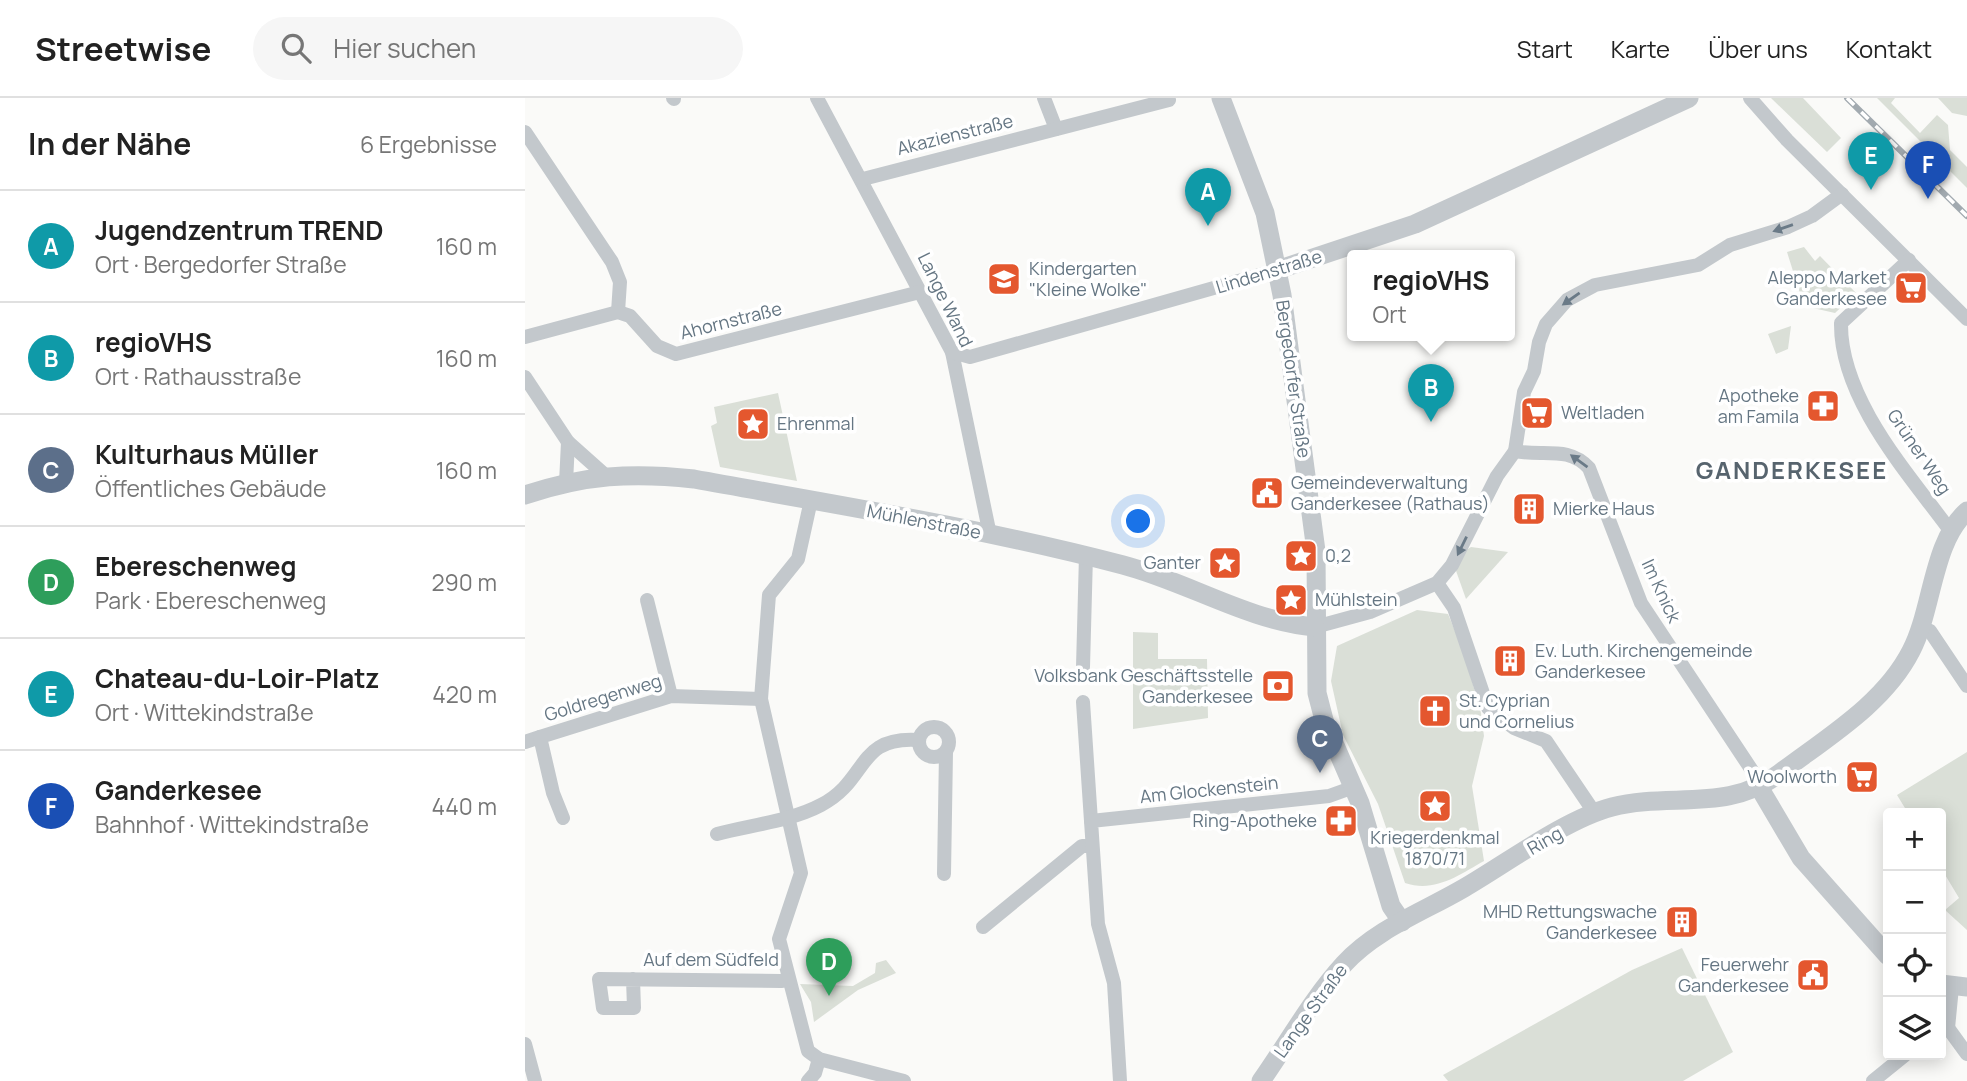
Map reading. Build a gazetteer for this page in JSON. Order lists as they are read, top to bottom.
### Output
{
  "streets": {
    "street": [
      "Akazienstraße",
      "Lindenstraße",
      "Lange Wand",
      "Ahornstraße",
      "Bergedorfer Straße",
      "Grüner Weg",
      "Mühlenstraße",
      "Im Knick",
      "Goldregenweg",
      "Am Glockenstein",
      "Ring",
      "Auf dem Südfeld",
      "Lange Straße"
    ]
  },
  "crossings": [
    ["Akazienstraße", "Lange Wand"],
    ["Lindenstraße", "Lange Wand"],
    ["Lindenstraße", "Bergedorfer Straße"],
    ["Lange Wand", "Ahornstraße"],
    ["Lange Wand", "Mühlenstraße"],
    ["Bergedorfer Straße", "Mühlenstraße"],
    ["Grüner Weg", "Ring"],
    ["Im Knick", "Ring"],
    ["Ring", "Lange Straße"]
  ],
  "one_way": ["Im Knick"],
  "districts": ["GANDERKESEE"],
  "places": {
    "school or university": ["Kindergarten \"Kleine Wolke\""],
    "supermarket": ["Aleppo Market Ganderkesee", "Weltladen", "Woolworth"],
    "pharmacy": ["Apotheke am Famila", "Ring-Apotheke"],
    "place": [
      "Ehrenmal",
      "0,2",
      "Ganter",
      "Mühlstein",
      "Kriegerdenkmal 1870/71"
    ],
    "public building": ["Gemeindeverwaltung Ganderkesee (Rathaus)", "Feuerwehr Ganderkesee"],
    "building": ["Mierke Haus", "Ev. Luth. Kirchengemeinde Ganderkesee", "MHD Rettungswache Ganderkesee"],
    "bank": ["Volksbank Geschäftsstelle Ganderkesee"],
    "church": ["St. Cyprian und Cornelius"]
  },
  "page": {
    "header": "Streetwise",
    "search": "Hier suchen",
    "nav": [
      "Start",
      "Karte",
      "Über uns",
      "Kontakt"
    ],
    "heading": ["In der Nähe", "6 Ergebnisse"],
    "pins": [
      "E",
      "F",
      "A",
      "B",
      "C",
      "D"
    ],
    "list": [
      {
        "mark": "A",
        "name": "Jugendzentrum TREND",
        "note": "Ort · Bergedorfer Straße",
        "value": "160 m"
      },
      {
        "mark": "B",
        "name": "regioVHS",
        "note": "Ort · Rathausstraße",
        "value": "160 m"
      },
      {
        "mark": "C",
        "name": "Kulturhaus Müller",
        "note": "Öffentliches Gebäude",
        "value": "160 m"
      },
      {
        "mark": "D",
        "name": "Ebereschenweg",
        "note": "Park · Ebereschenweg",
        "value": "290 m"
      },
      {
        "mark": "E",
        "name": "Chateau-du-Loir-Platz",
        "note": "Ort · Wittekindstraße",
        "value": "420 m"
      },
      {
        "mark": "F",
        "name": "Ganderkesee",
        "note": "Bahnhof · Wittekindstraße",
        "value": "440 m"
      }
    ],
    "popup": ["regioVHS", "Ort"],
    "map_buttons": ["+", "−"]
  }
}
